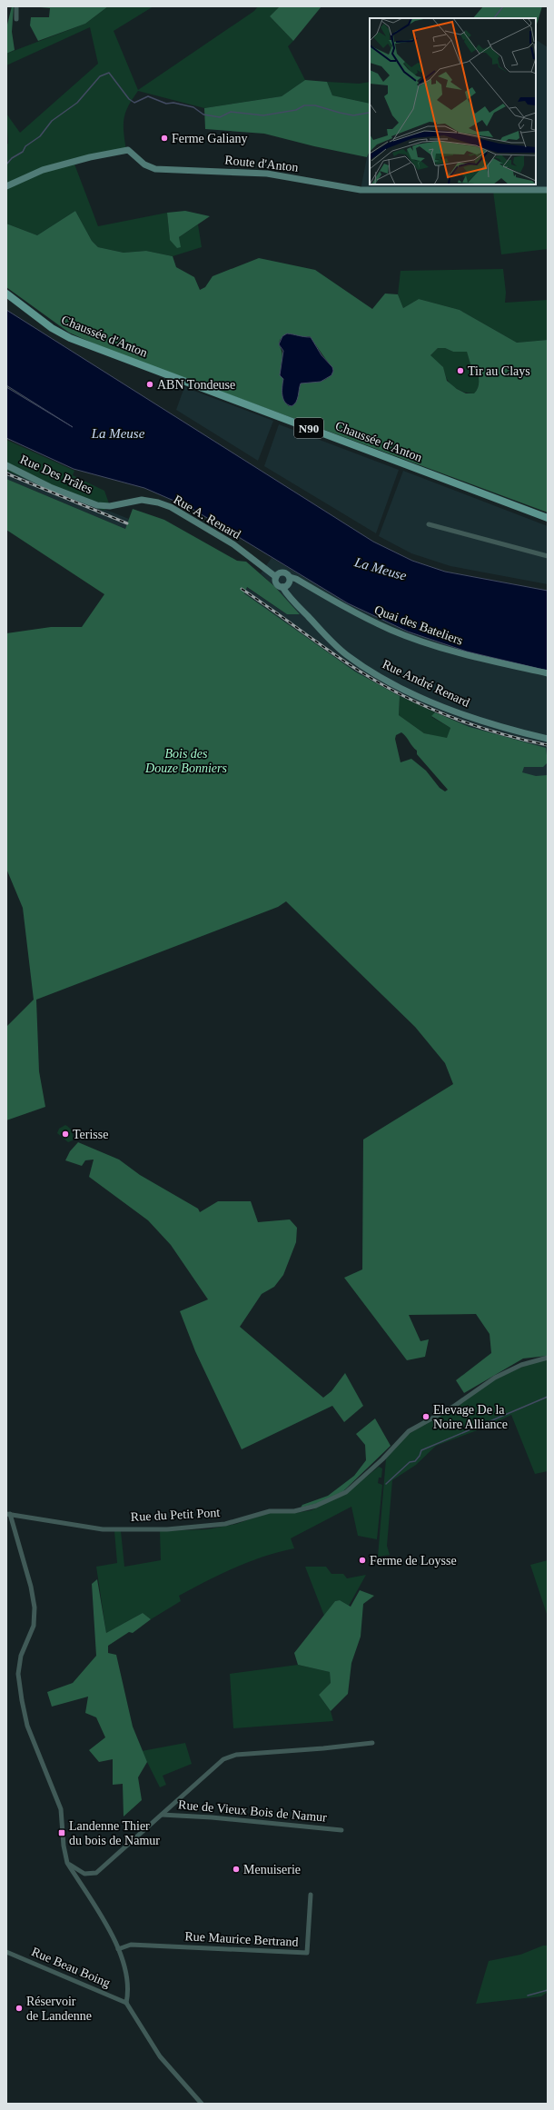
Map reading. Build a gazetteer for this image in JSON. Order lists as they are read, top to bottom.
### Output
{
  "streets": {
    "main road": ["Chaussée d'Anton", "N90"],
    "street": [
      "Route d'Anton",
      "Rue Des Prâles",
      "Rue A. Renard",
      "Quai des Bateliers",
      "Rue André Renard",
      "Rue du Petit Pont",
      "Rue de Vieux Bois de Namur",
      "Rue Maurice Bertrand",
      "Rue Beau Boing"
    ]
  },
  "crossings": [
    ["Rue Des Prâles", "Rue A. Renard"],
    ["Rue A. Renard", "Quai des Bateliers"],
    ["Rue A. Renard", "Rue André Renard"],
    ["Quai des Bateliers", "Rue André Renard"]
  ],
  "water": ["La Meuse"],
  "parks": ["Bois des Douze Bonniers"],
  "places": {
    "other": [
      "Ferme Galiany",
      "Tir au Clays",
      "ABN Tondeuse",
      "Terisse",
      "Elevage De la Noire Alliance",
      "Ferme de Loysse",
      "Menuiserie",
      "Réservoir de Landenne"
    ],
    "transit": ["Landenne Thier du bois de Namur"]
  }
}
